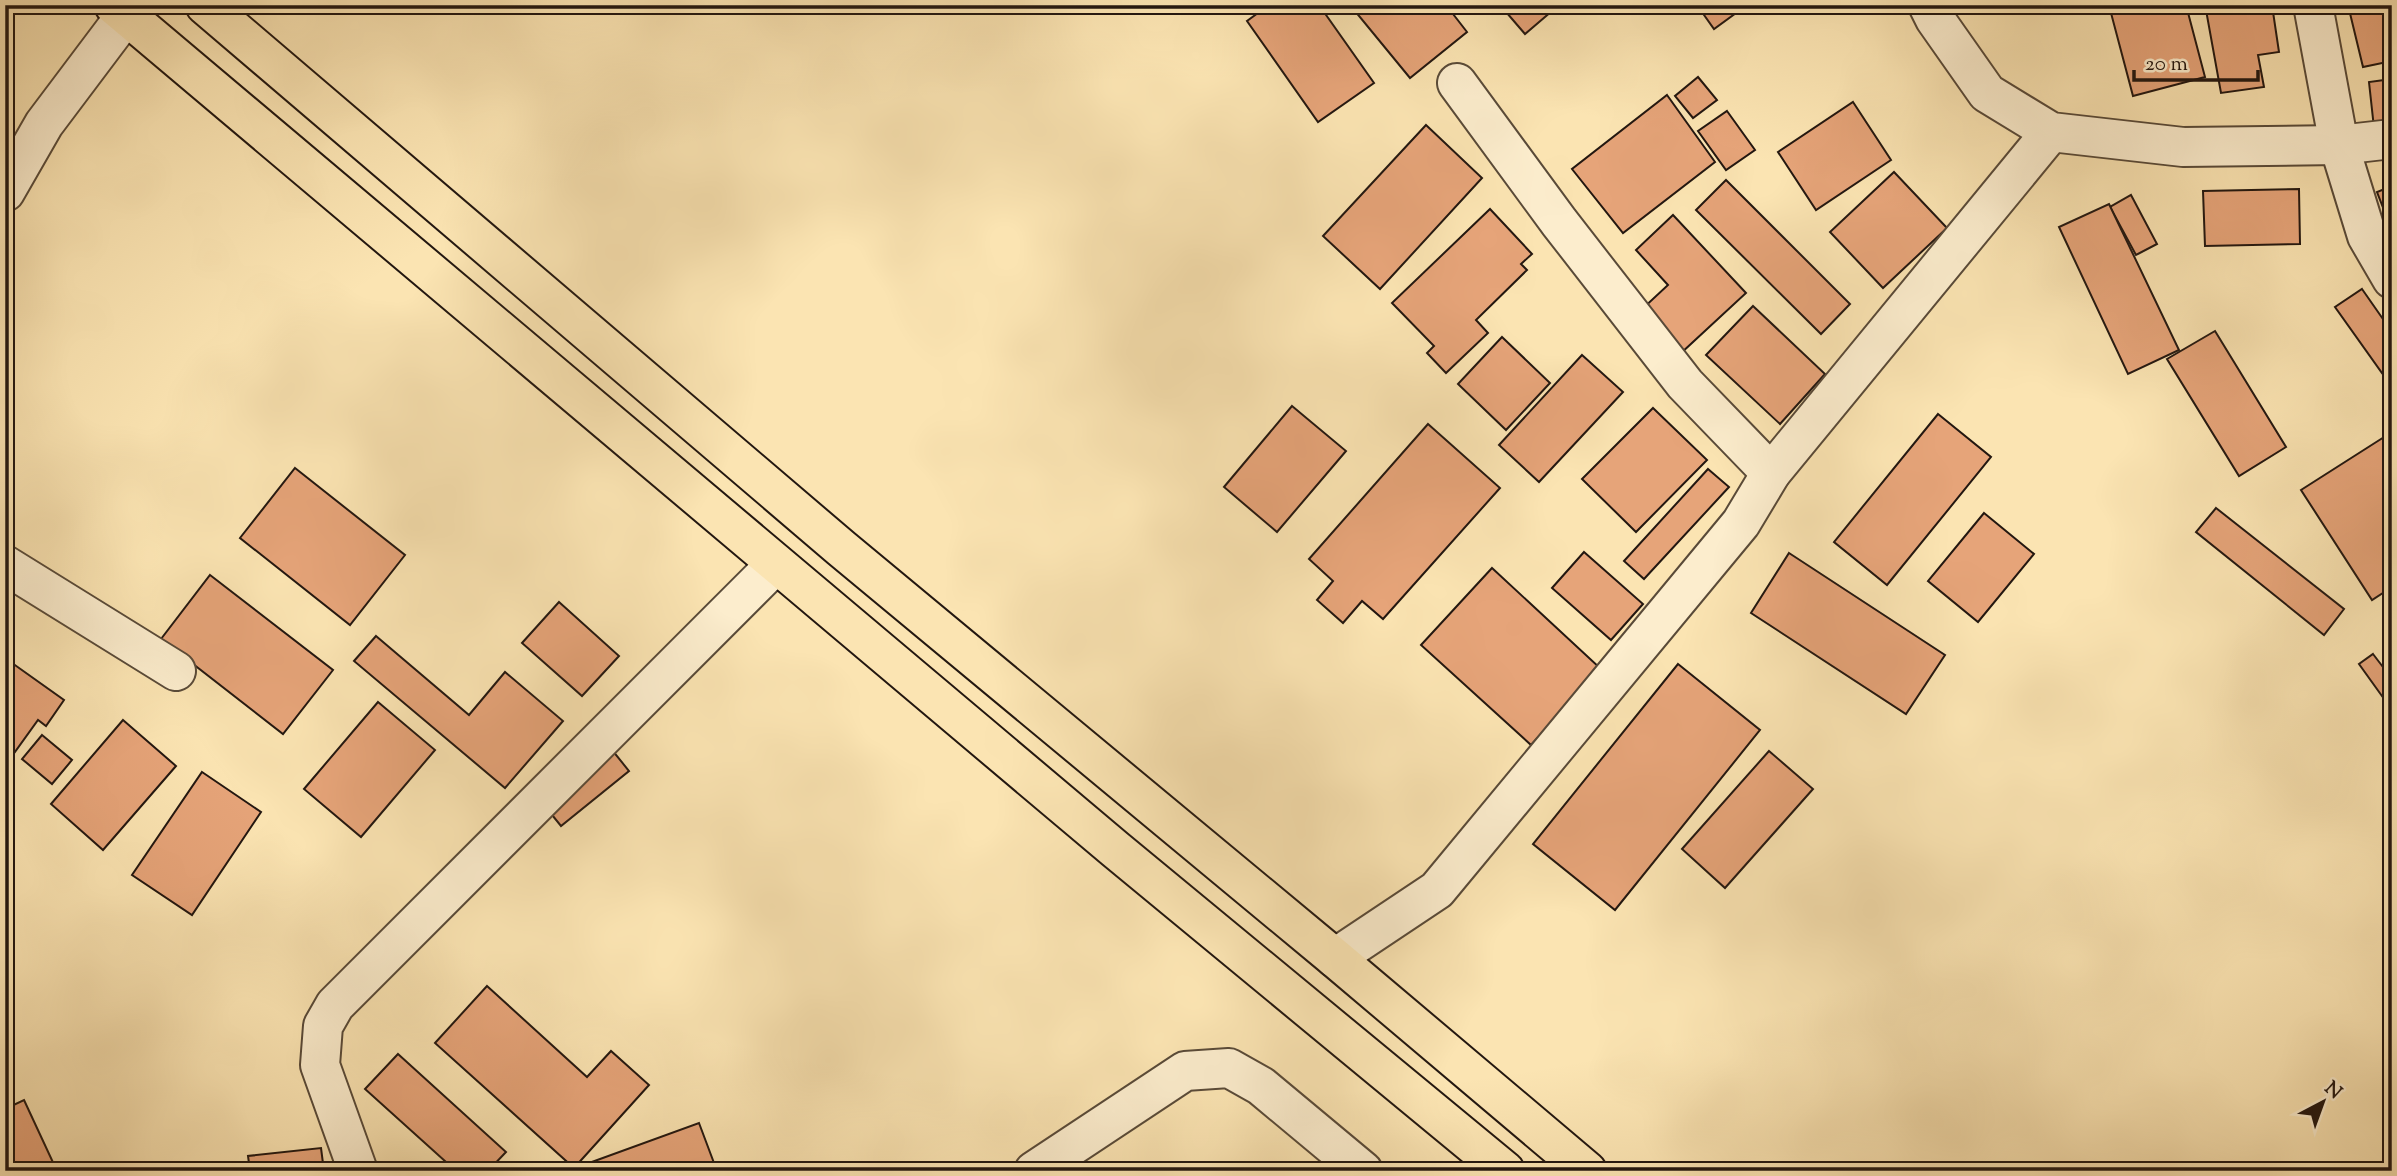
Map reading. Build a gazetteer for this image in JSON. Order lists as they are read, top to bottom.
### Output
{
  "scale_bar": "20 m",
  "north": "top right"
}
